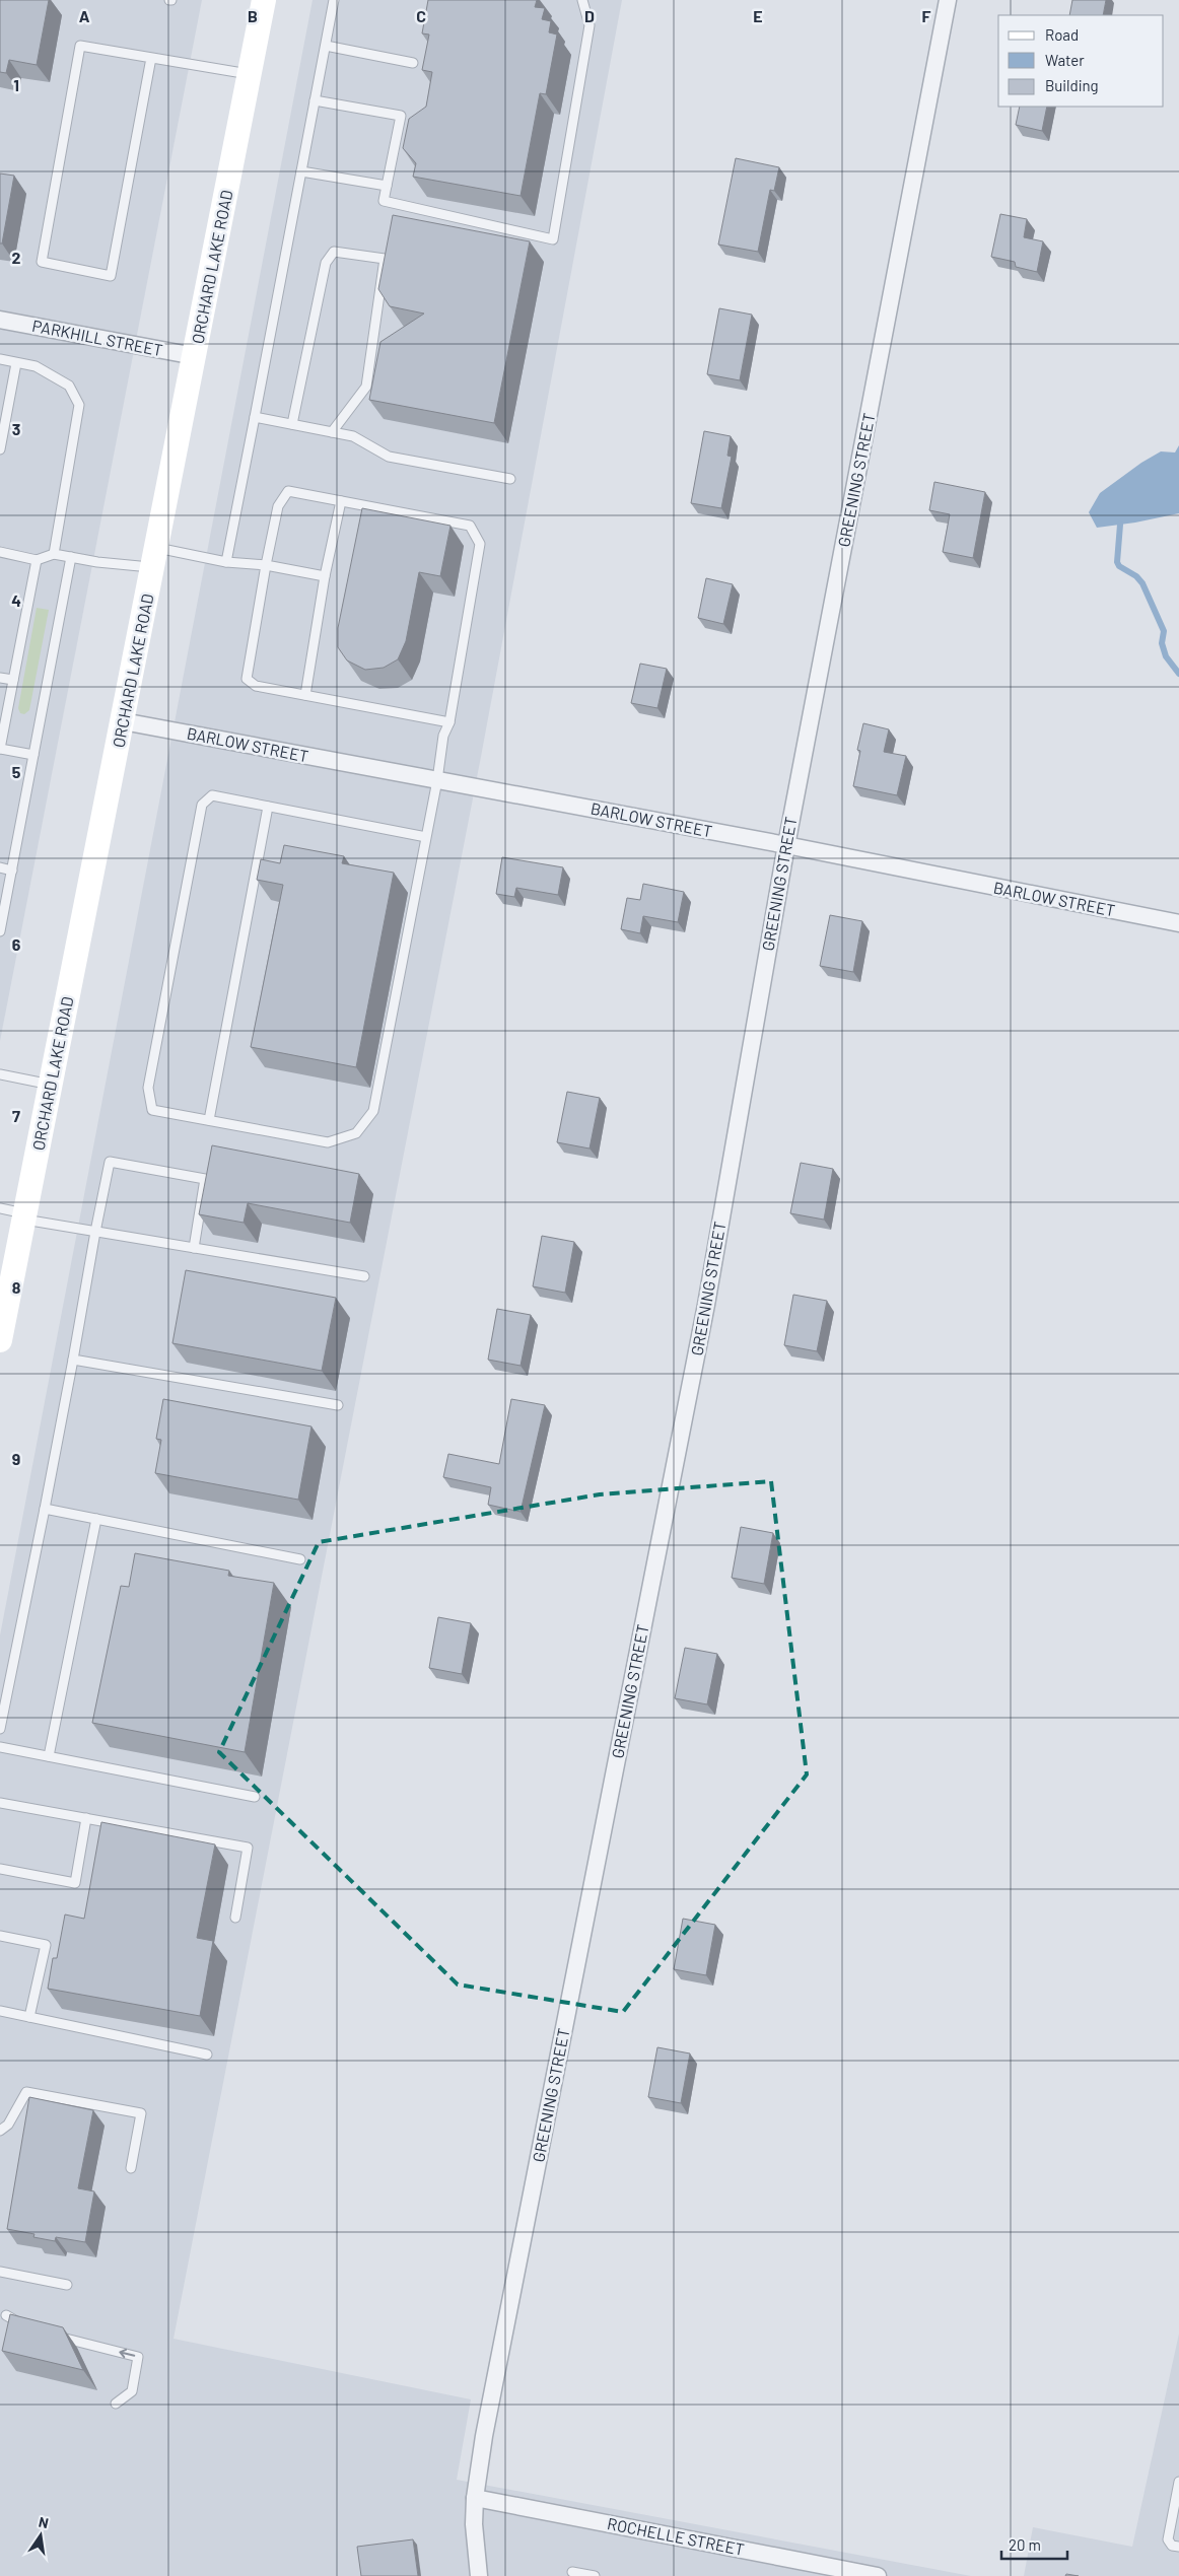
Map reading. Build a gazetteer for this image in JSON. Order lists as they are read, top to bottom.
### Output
{
  "streets": {
    "main road": ["ORCHARD LAKE ROAD"],
    "street": [
      "PARKHILL STREET",
      "GREENING STREET",
      "BARLOW STREET",
      "ROCHELLE STREET"
    ]
  },
  "crossings": [
    ["ORCHARD LAKE ROAD", "PARKHILL STREET"],
    ["ORCHARD LAKE ROAD", "BARLOW STREET"],
    ["GREENING STREET", "BARLOW STREET"],
    ["GREENING STREET", "ROCHELLE STREET"]
  ],
  "legend": ["Road", "Water", "Building"],
  "scale_bar": "20 m",
  "north": "top",
  "grid": {
    "columns": [
      "A",
      "B",
      "C",
      "D",
      "E",
      "F"
    ],
    "rows": [
      "1",
      "2",
      "3",
      "4",
      "5",
      "6",
      "7",
      "8",
      "9"
    ]
  }
}
